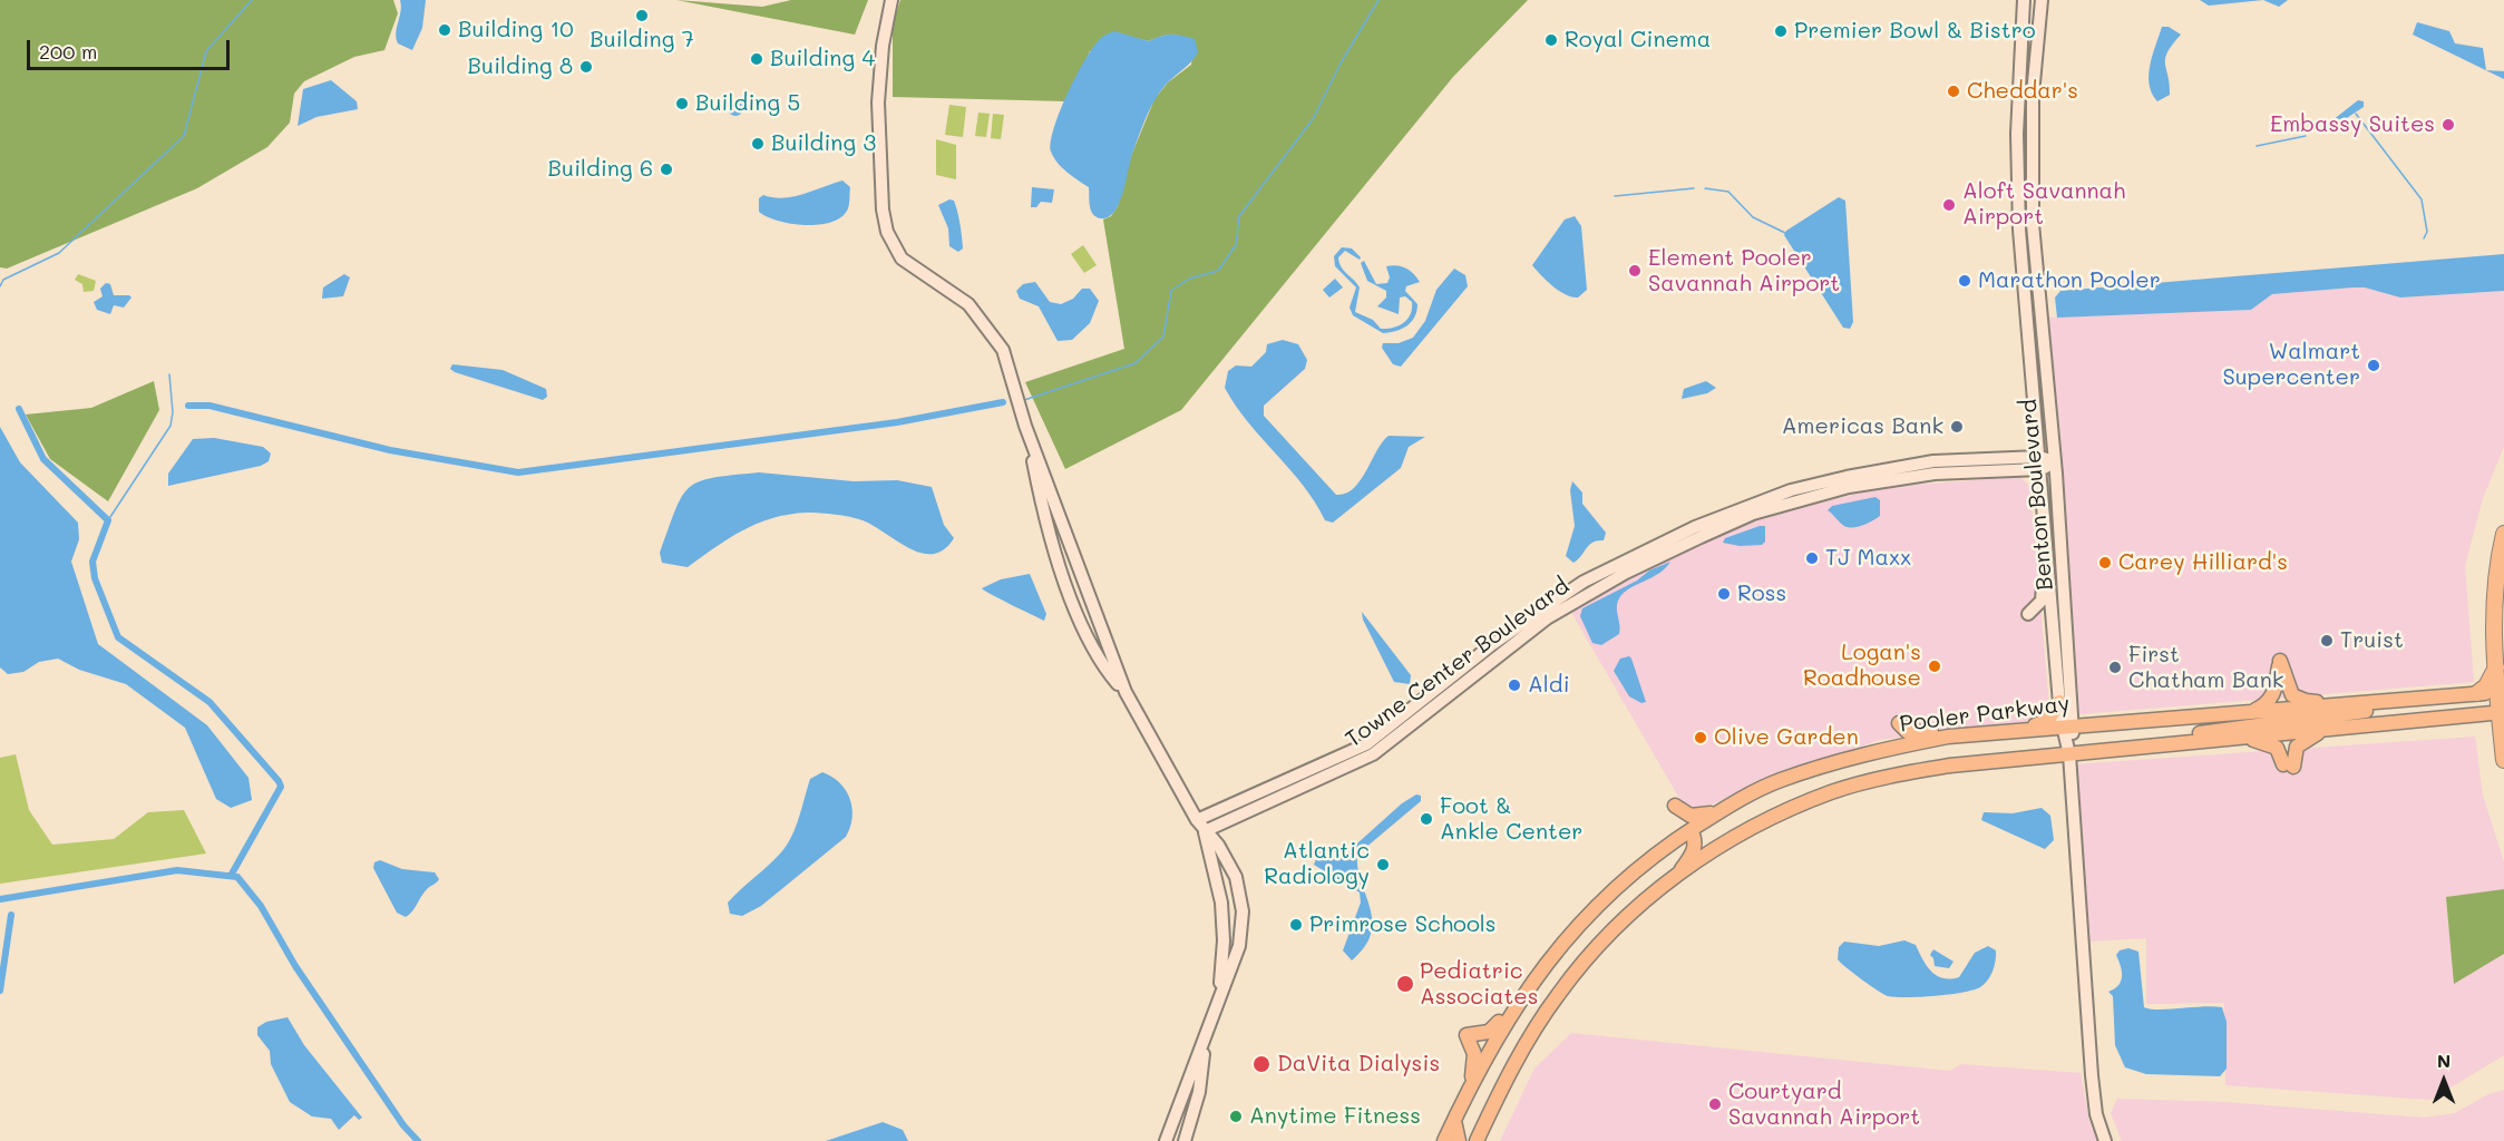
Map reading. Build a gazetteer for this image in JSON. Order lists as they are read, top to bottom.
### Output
{
  "streets": {
    "main road": ["Pooler Parkway"],
    "street": ["Benton Boulevard", "Towne Center Boulevard"]
  },
  "crossings": [
    ["Benton Boulevard", "Towne Center Boulevard"],
    ["Benton Boulevard", "Pooler Parkway"]
  ],
  "places": [
    "Building 7",
    "Building 10",
    "Premier Bowl & Bistro",
    "Royal Cinema",
    "Building 4",
    "Building 8",
    "Cheddar's",
    "Building 5",
    "Embassy Suites",
    "Building 3",
    "Building 6",
    "Aloft Savannah Airport",
    "Element Pooler Savannah Airport",
    "Marathon Pooler",
    "Walmart Supercenter",
    "Americas Bank",
    "TJ Maxx",
    "Carey Hilliard's",
    "Ross",
    "Truist",
    "Logan's Roadhouse",
    "First Chatham Bank",
    "Aldi",
    "Olive Garden",
    "Foot & Ankle Center",
    "Atlantic Radiology",
    "Primrose Schools",
    "Pediatric Associates",
    "DaVita Dialysis",
    "Courtyard Savannah Airport",
    "Anytime Fitness"
  ],
  "scale_bar": "200 m",
  "north": "top"
}
